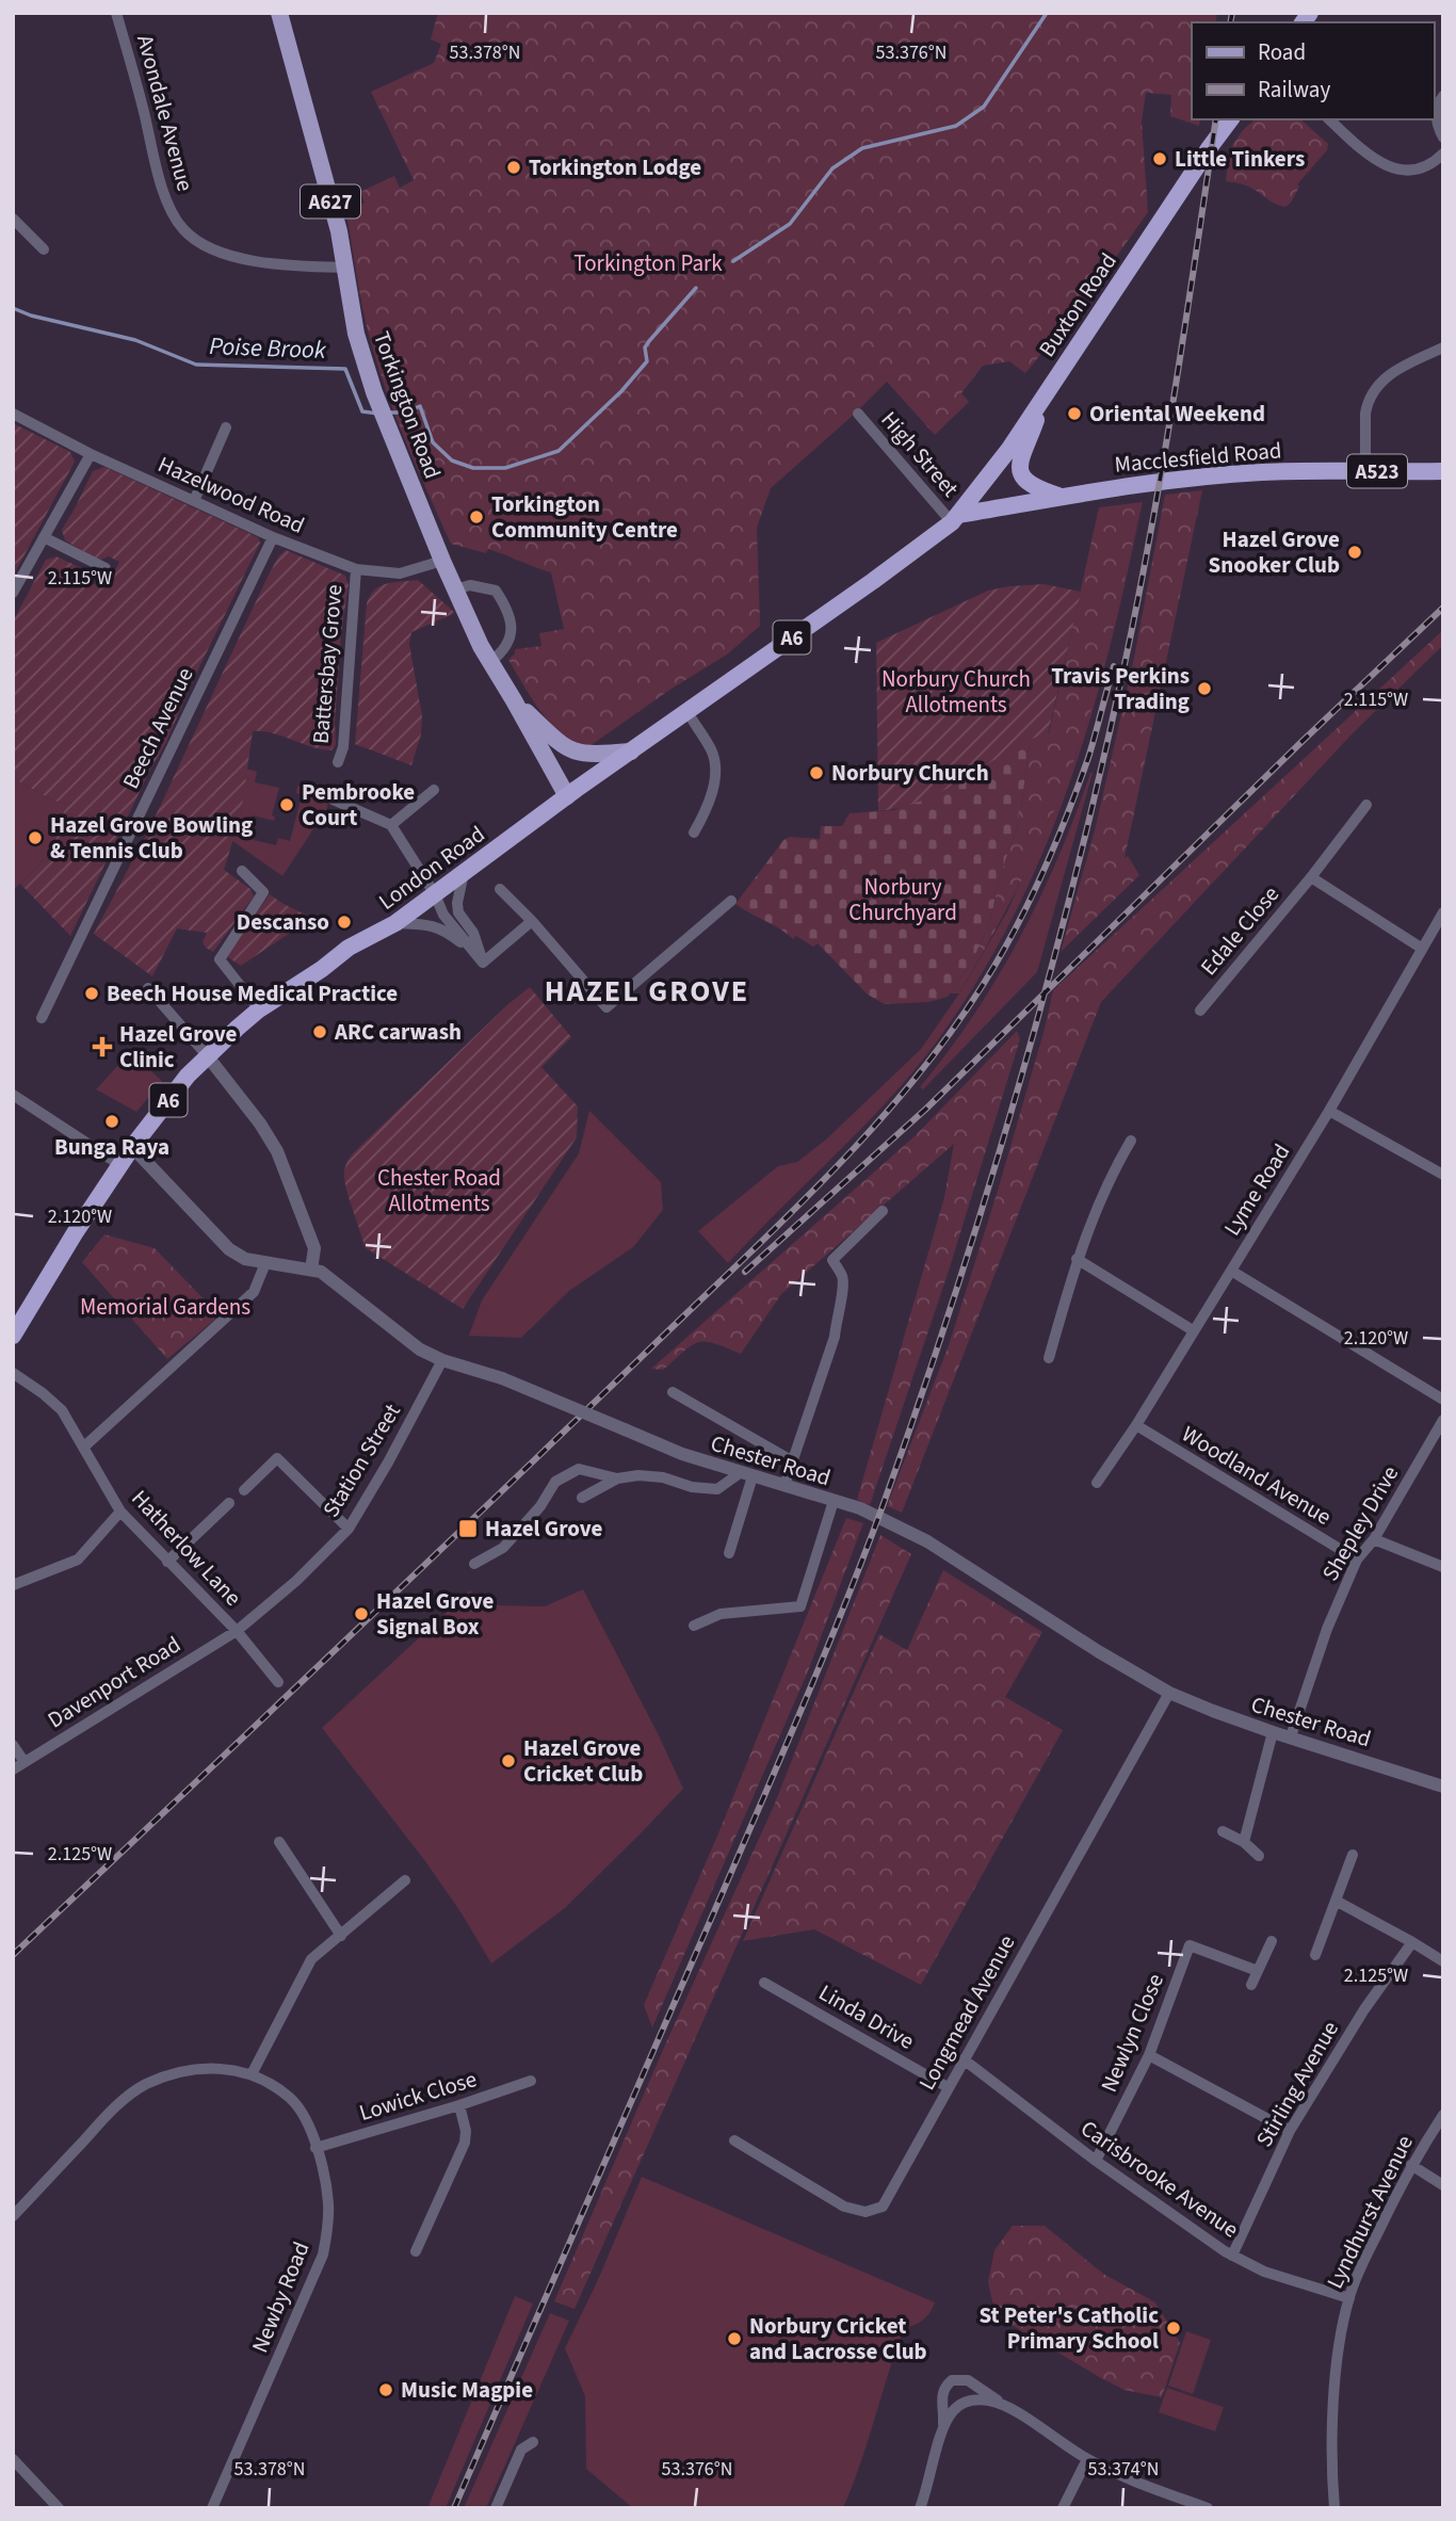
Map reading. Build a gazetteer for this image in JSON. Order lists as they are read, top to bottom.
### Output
{
  "streets": {
    "highway": [
      "Buxton Road",
      "Macclesfield Road",
      "A523",
      "A6",
      "London Road"
    ],
    "main road": ["A627", "Torkington Road"],
    "street": [
      "Avondale Avenue",
      "High Street",
      "Hazelwood Road",
      "Battersbay Grove",
      "Beech Avenue",
      "Edale Close",
      "Lyme Road",
      "Station Street",
      "Chester Road",
      "Woodland Avenue",
      "Shepley Drive",
      "Hatherlow Lane",
      "Davenport Road",
      "Longmead Avenue",
      "Linda Drive",
      "Newlyn Close",
      "Stirling Avenue",
      "Lowick Close",
      "Carisbrooke Avenue",
      "Lyndhurst Avenue",
      "Newby Road"
    ]
  },
  "crossings": [
    ["Avondale Avenue", "Torkington Road"],
    ["Buxton Road", "High Street"],
    ["Buxton Road", "Macclesfield Road"],
    ["Buxton Road", "London Road"],
    ["Torkington Road", "Hazelwood Road"],
    ["Torkington Road", "London Road"],
    ["High Street", "Macclesfield Road"],
    ["High Street", "London Road"],
    ["Macclesfield Road", "London Road"],
    ["Hazelwood Road", "Battersbay Grove"],
    ["Hazelwood Road", "Beech Avenue"],
    ["Lyme Road", "Woodland Avenue"],
    ["Station Street", "Chester Road"],
    ["Station Street", "Hatherlow Lane"],
    ["Station Street", "Davenport Road"],
    ["Chester Road", "Shepley Drive"],
    ["Chester Road", "Longmead Avenue"],
    ["Woodland Avenue", "Shepley Drive"],
    ["Hatherlow Lane", "Davenport Road"],
    ["Longmead Avenue", "Linda Drive"],
    ["Longmead Avenue", "Carisbrooke Avenue"],
    ["Newlyn Close", "Carisbrooke Avenue"],
    ["Stirling Avenue", "Carisbrooke Avenue"],
    ["Lowick Close", "Newby Road"],
    ["Carisbrooke Avenue", "Lyndhurst Avenue"]
  ],
  "districts": ["HAZEL GROVE"],
  "water": ["Poise Brook"],
  "parks": [
    "Torkington Park",
    "Norbury Church Allotments",
    "Norbury Churchyard",
    "Chester Road Allotments",
    "Memorial Gardens"
  ],
  "places": {
    "other": [
      "Little Tinkers",
      "Torkington Lodge",
      "Oriental Weekend",
      "Torkington Community Centre",
      "Hazel Grove Snooker Club",
      "Travis Perkins Trading",
      "Norbury Church",
      "Pembrooke Court",
      "Hazel Grove Bowling & Tennis Club",
      "Descanso",
      "Beech House Medical Practice",
      "ARC carwash",
      "Bunga Raya",
      "Hazel Grove Signal Box",
      "Hazel Grove Cricket Club",
      "St Peter's Catholic Primary School",
      "Norbury Cricket and Lacrosse Club",
      "Music Magpie"
    ],
    "health": ["Hazel Grove Clinic"],
    "transit": ["Hazel Grove"]
  },
  "legend": ["Road", "Railway"],
  "coordinates": [
    "53.378°N",
    "53.376°N",
    "2.115°W",
    "2.120°W",
    "2.125°W",
    "53.374°N"
  ]
}
